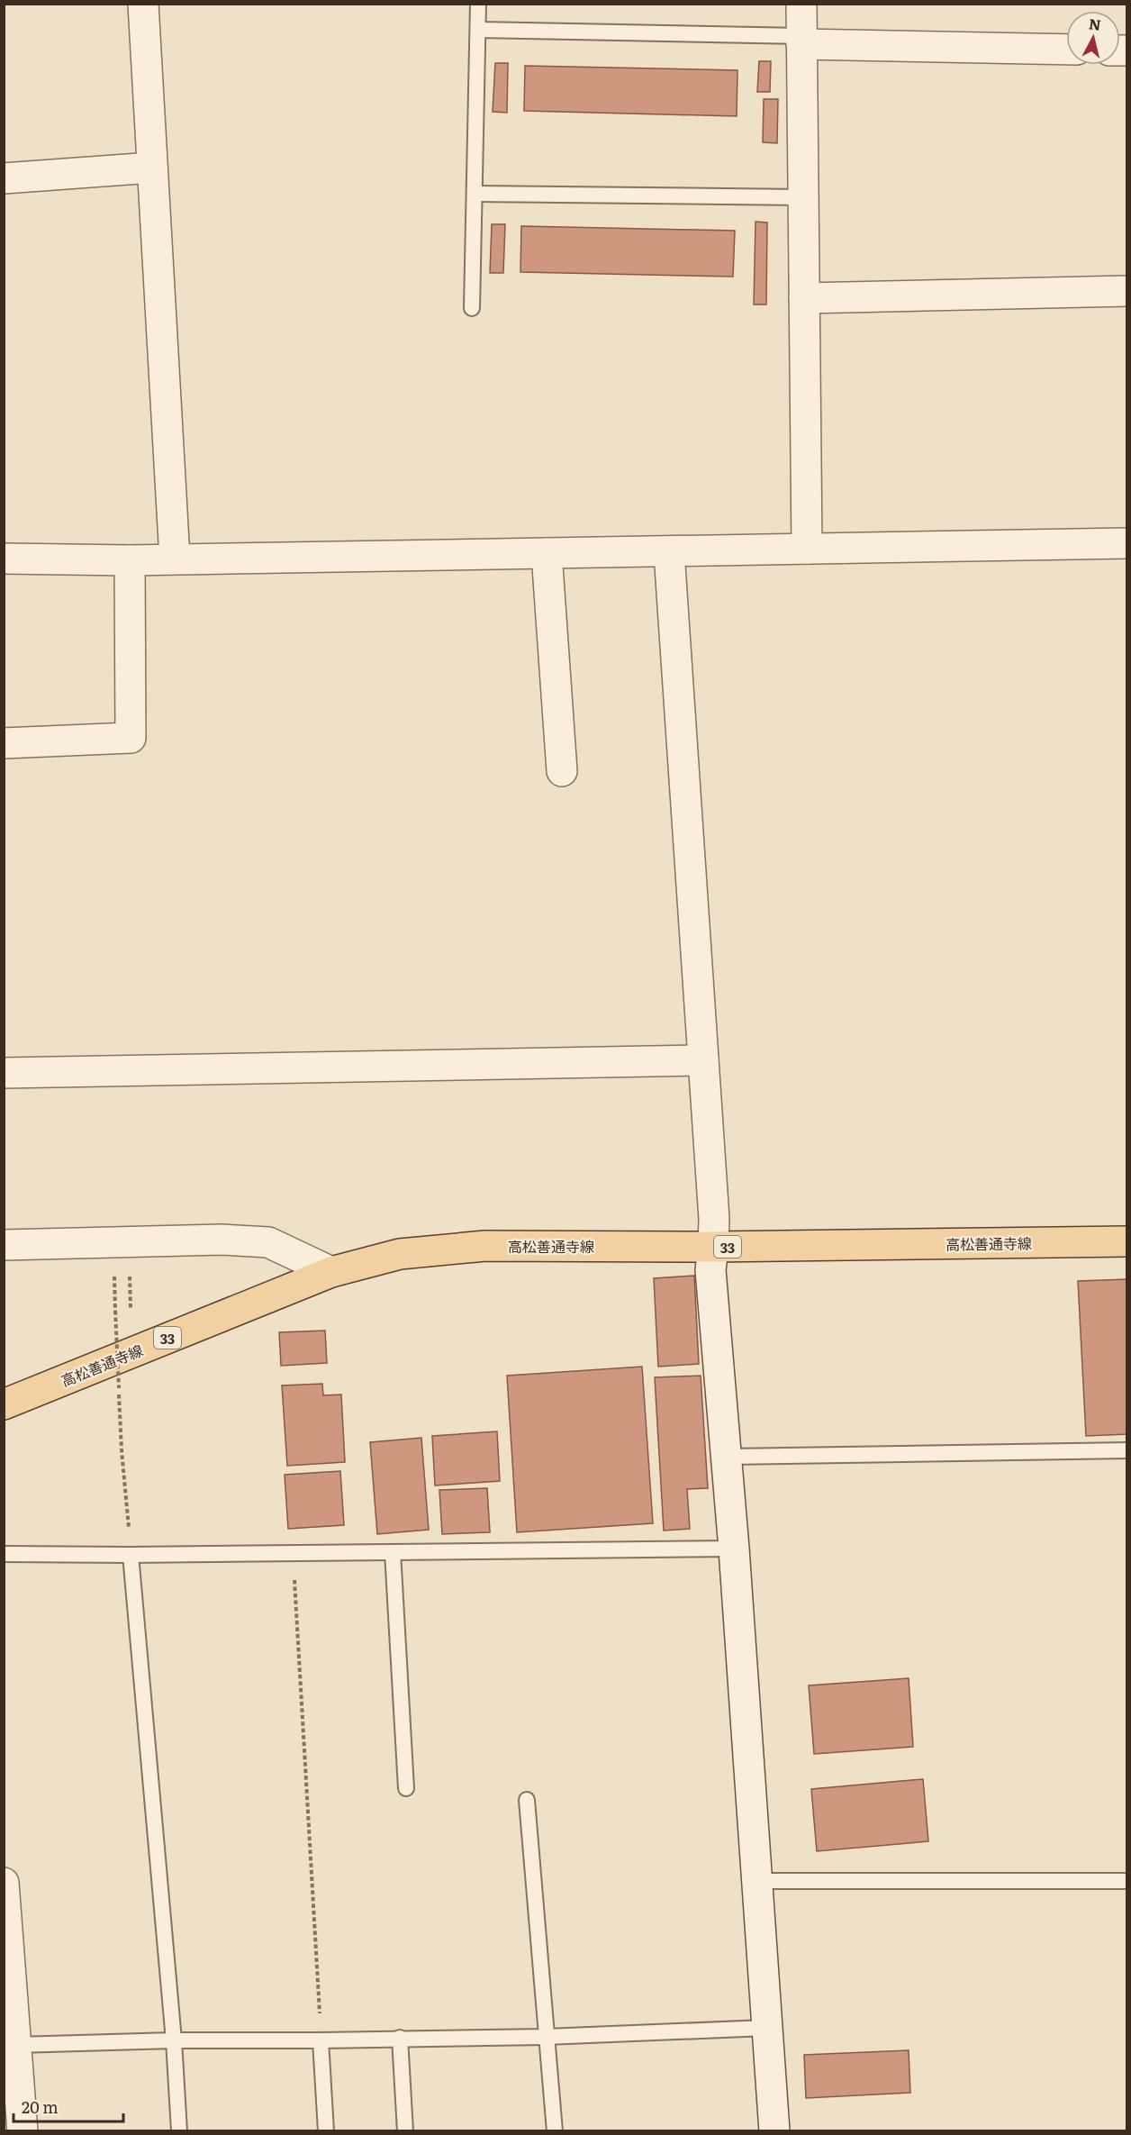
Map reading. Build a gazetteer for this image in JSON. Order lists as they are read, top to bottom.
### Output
{
  "streets": {
    "main road": ["高松善通寺線", "33"]
  },
  "scale_bar": "20 m",
  "north": "top"
}
